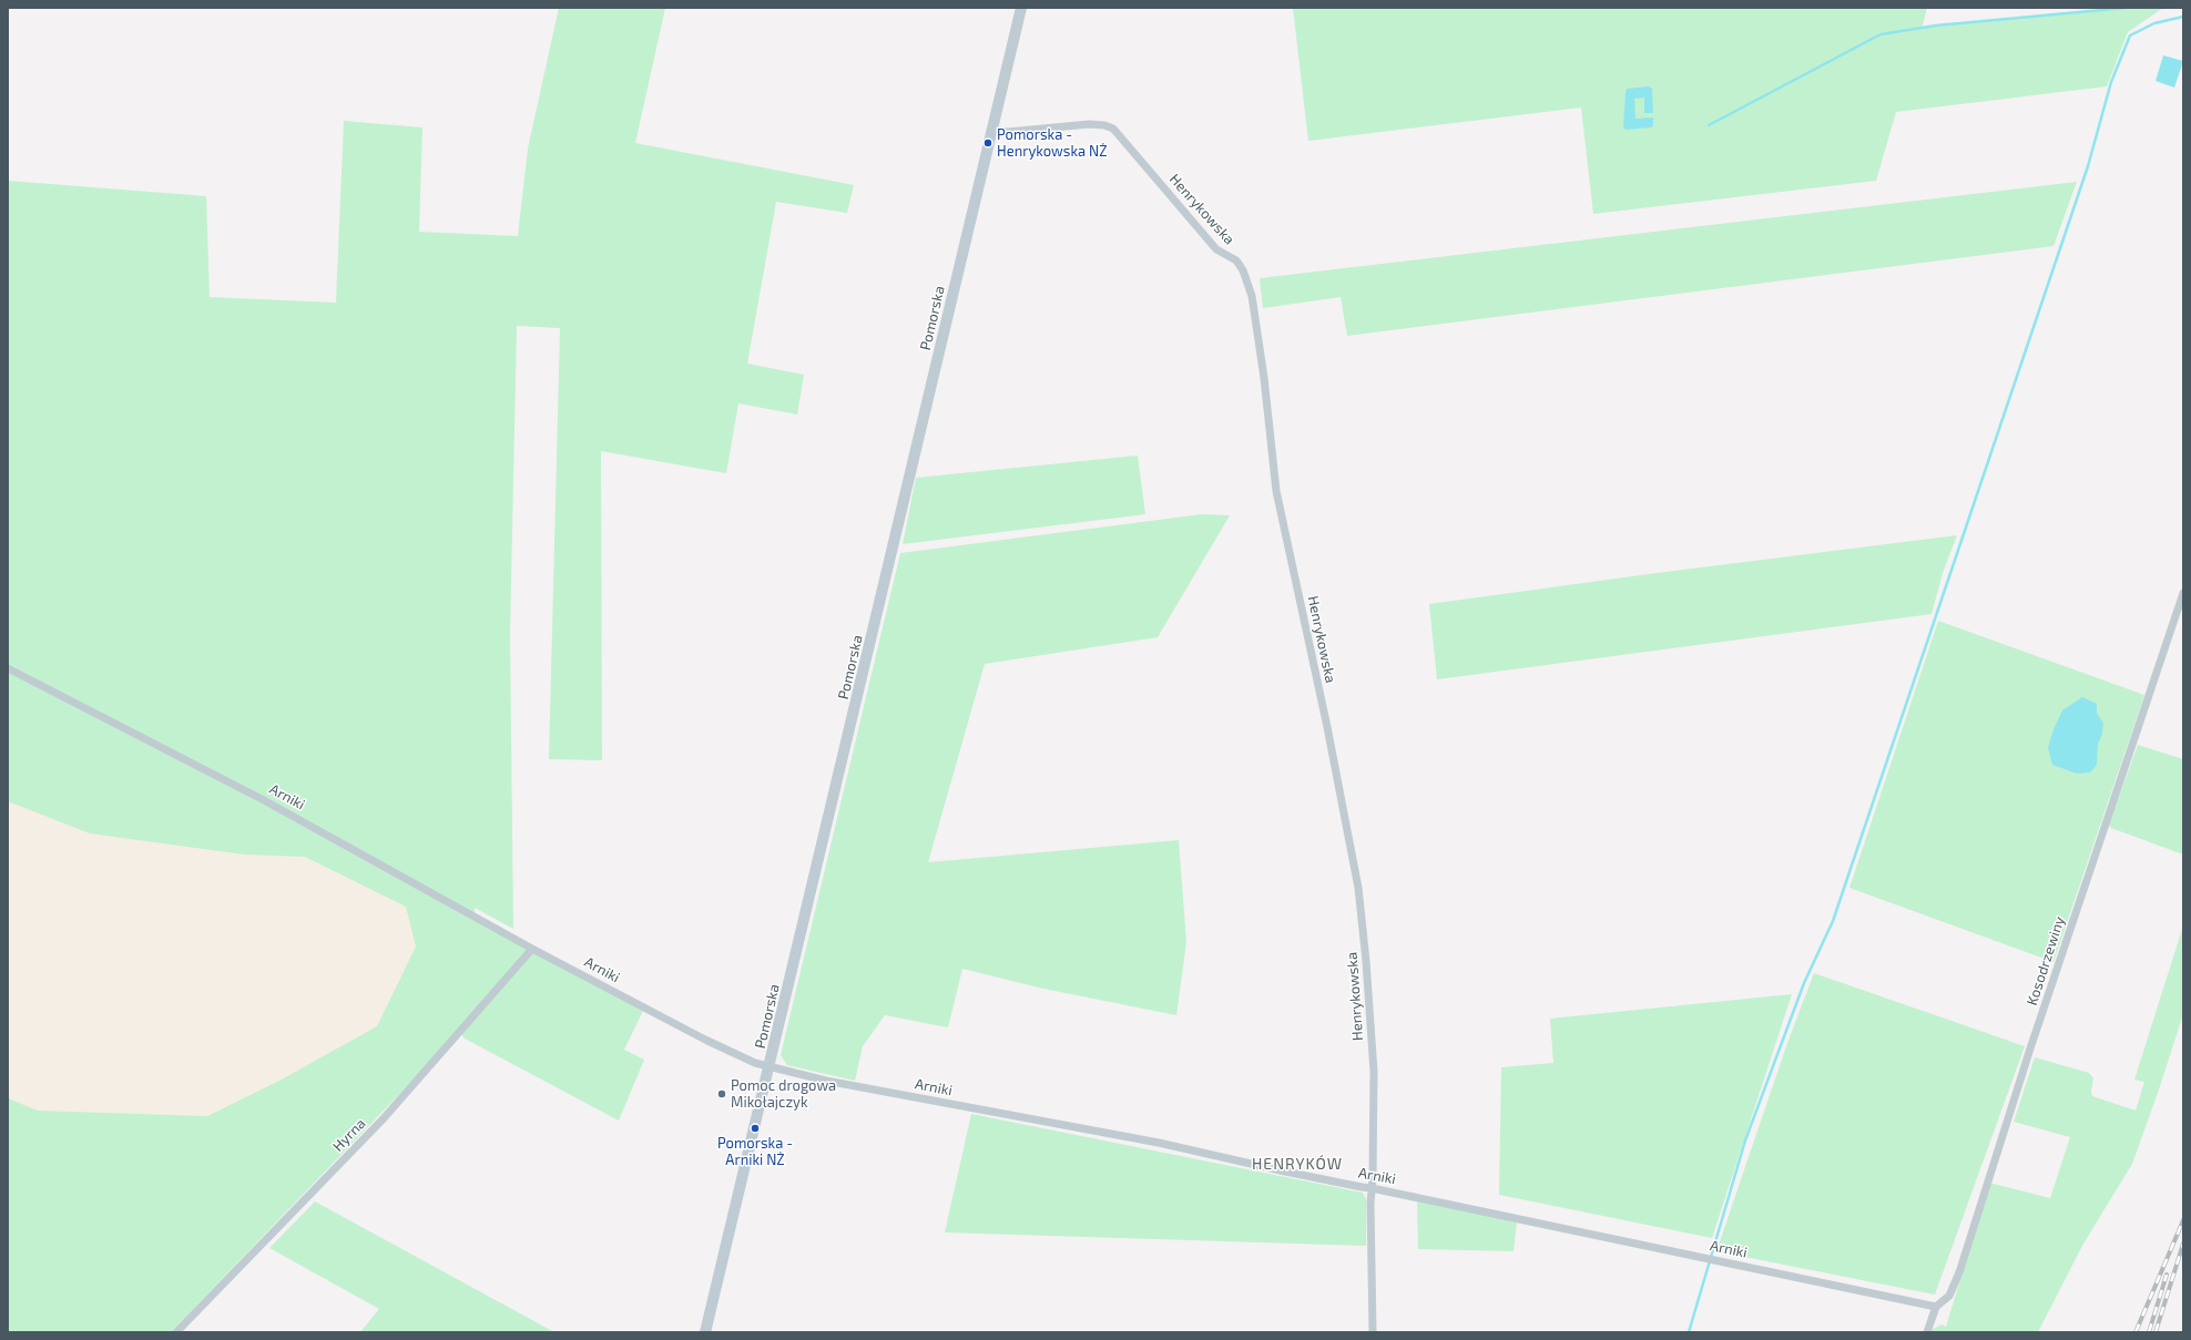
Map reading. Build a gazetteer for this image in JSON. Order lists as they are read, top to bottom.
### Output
{
  "streets": {
    "street": [
      "Henrykowska",
      "Pomorska",
      "Arniki",
      "Kosodrzewiny",
      "Hyrna"
    ]
  },
  "crossings": [
    ["Henrykowska", "Pomorska"],
    ["Henrykowska", "Arniki"],
    ["Pomorska", "Arniki"],
    ["Arniki", "Kosodrzewiny"],
    ["Arniki", "Hyrna"]
  ],
  "districts": ["HENRYKÓW"],
  "places": ["Pomorska - Henrykowska NŻ", "Pomoc drogowa Mikołajczyk", "Pomorska - Arniki NŻ"]
}
